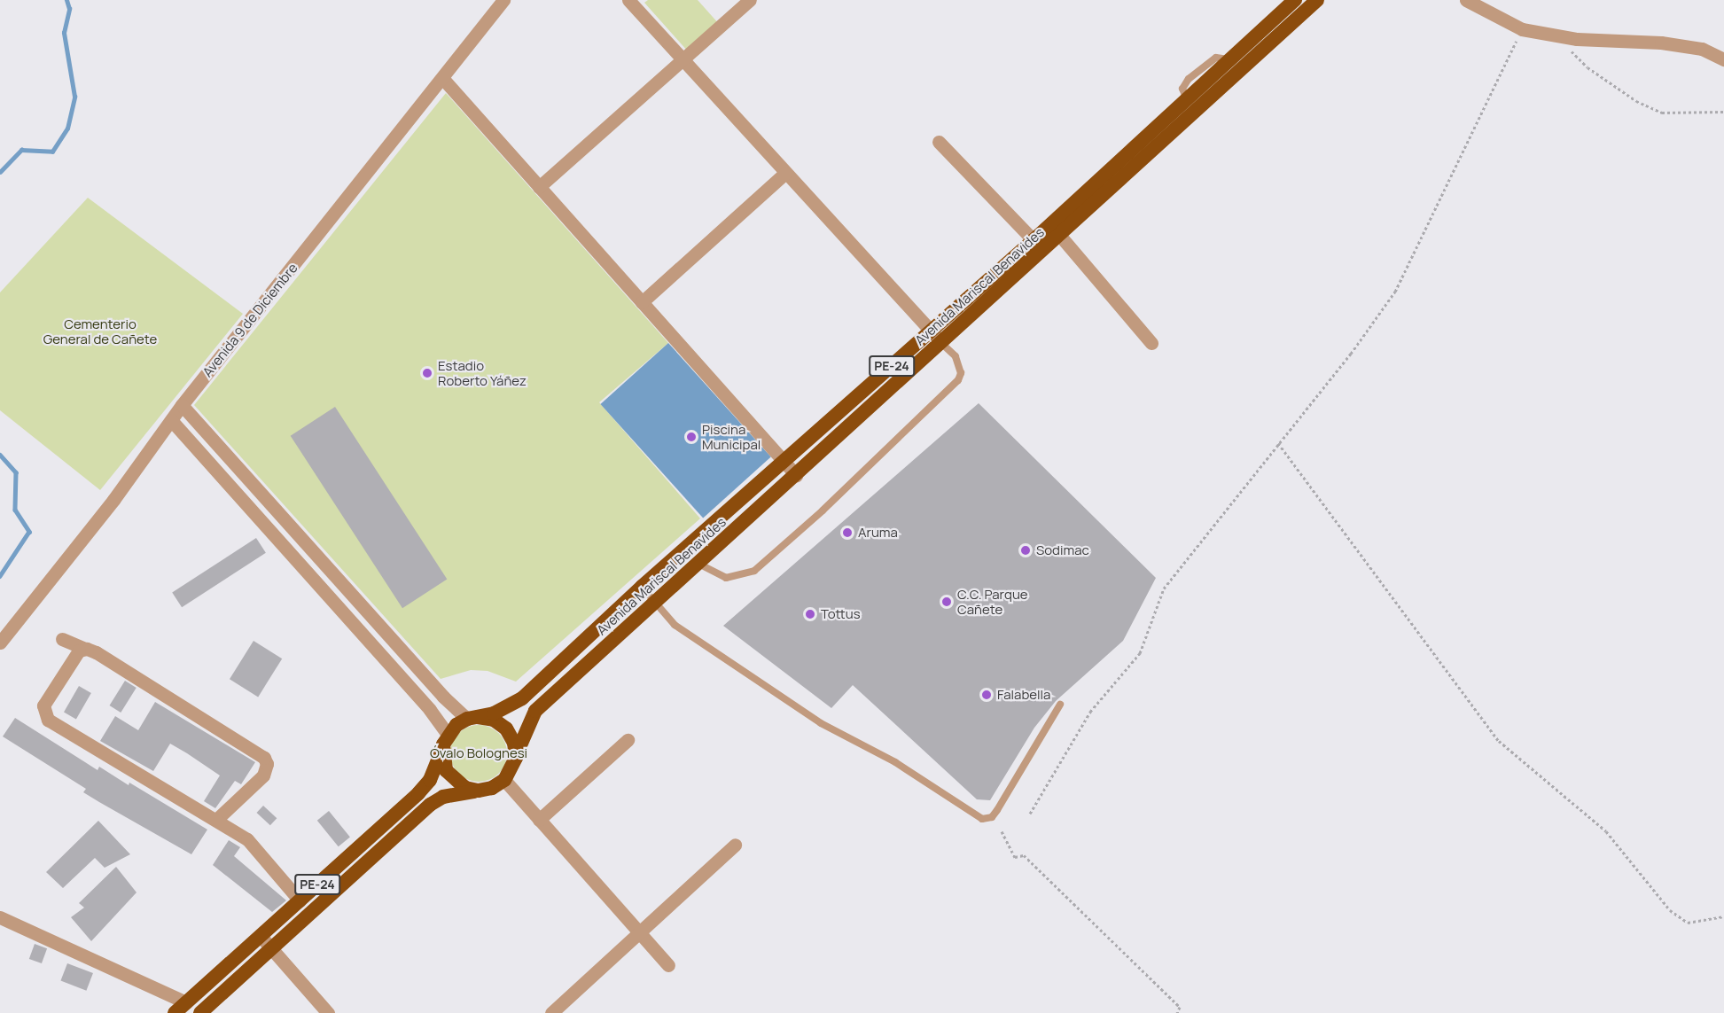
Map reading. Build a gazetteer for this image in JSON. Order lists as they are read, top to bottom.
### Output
{
  "streets": {
    "highway": ["Avenida Mariscal Benavides", "PE-24"],
    "street": ["Avenida 9 de Diciembre"]
  },
  "crossings": [
    ["Avenida Mariscal Benavides", "PE-24"]
  ],
  "parks": ["Cementerio General de Cañete", "Óvalo Bolognesi"],
  "places": [
    "Estadio Roberto Yáñez",
    "Piscina Municipal",
    "Aruma",
    "Sodimac",
    "C.C. Parque Cañete",
    "Tottus",
    "Falabella"
  ]
}
